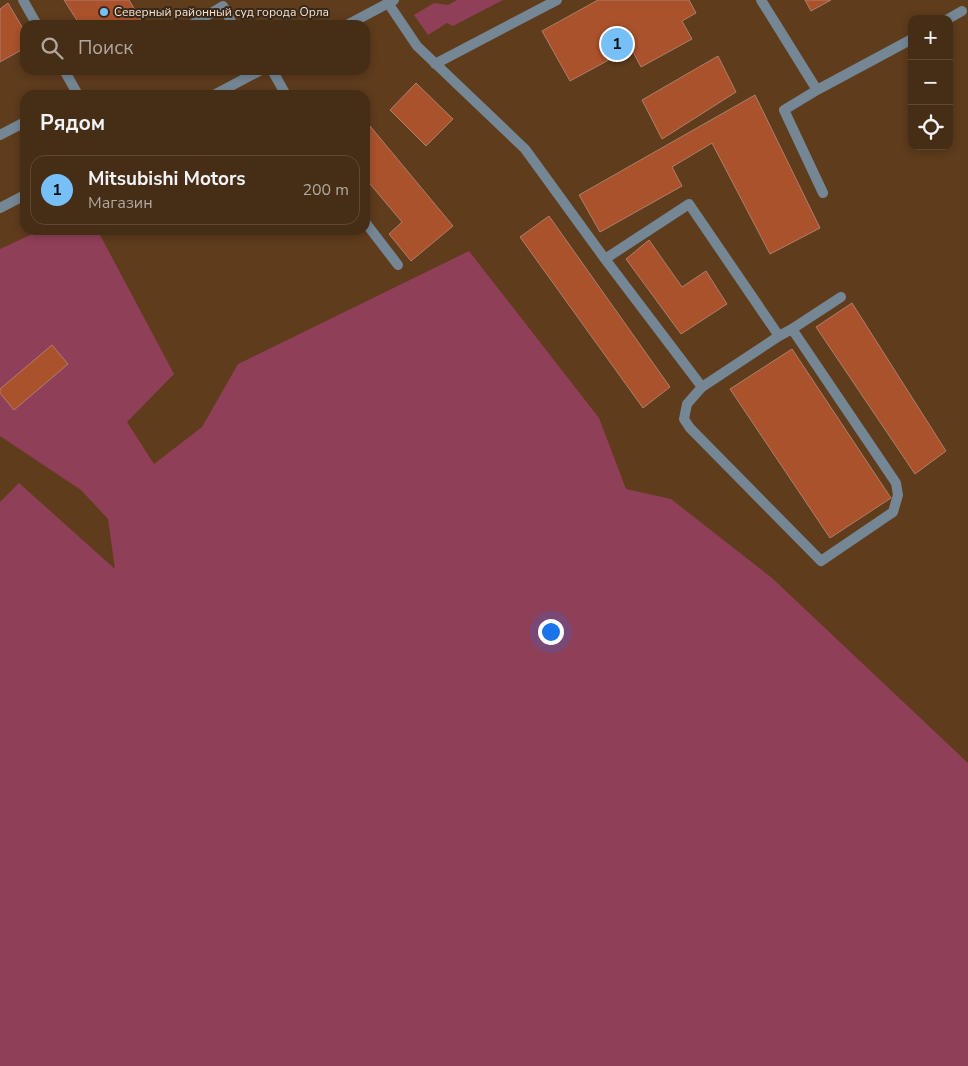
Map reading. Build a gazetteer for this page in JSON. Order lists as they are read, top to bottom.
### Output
{
  "places": ["Северный районный суд города Орла"],
  "page": {
    "map_buttons": ["+", "−"],
    "search": "Поиск",
    "pins": "1",
    "heading": "Рядом",
    "list": [
      {
        "mark": "1",
        "name": "Mitsubishi Motors",
        "note": "Магазин",
        "value": "200 m"
      }
    ]
  }
}
